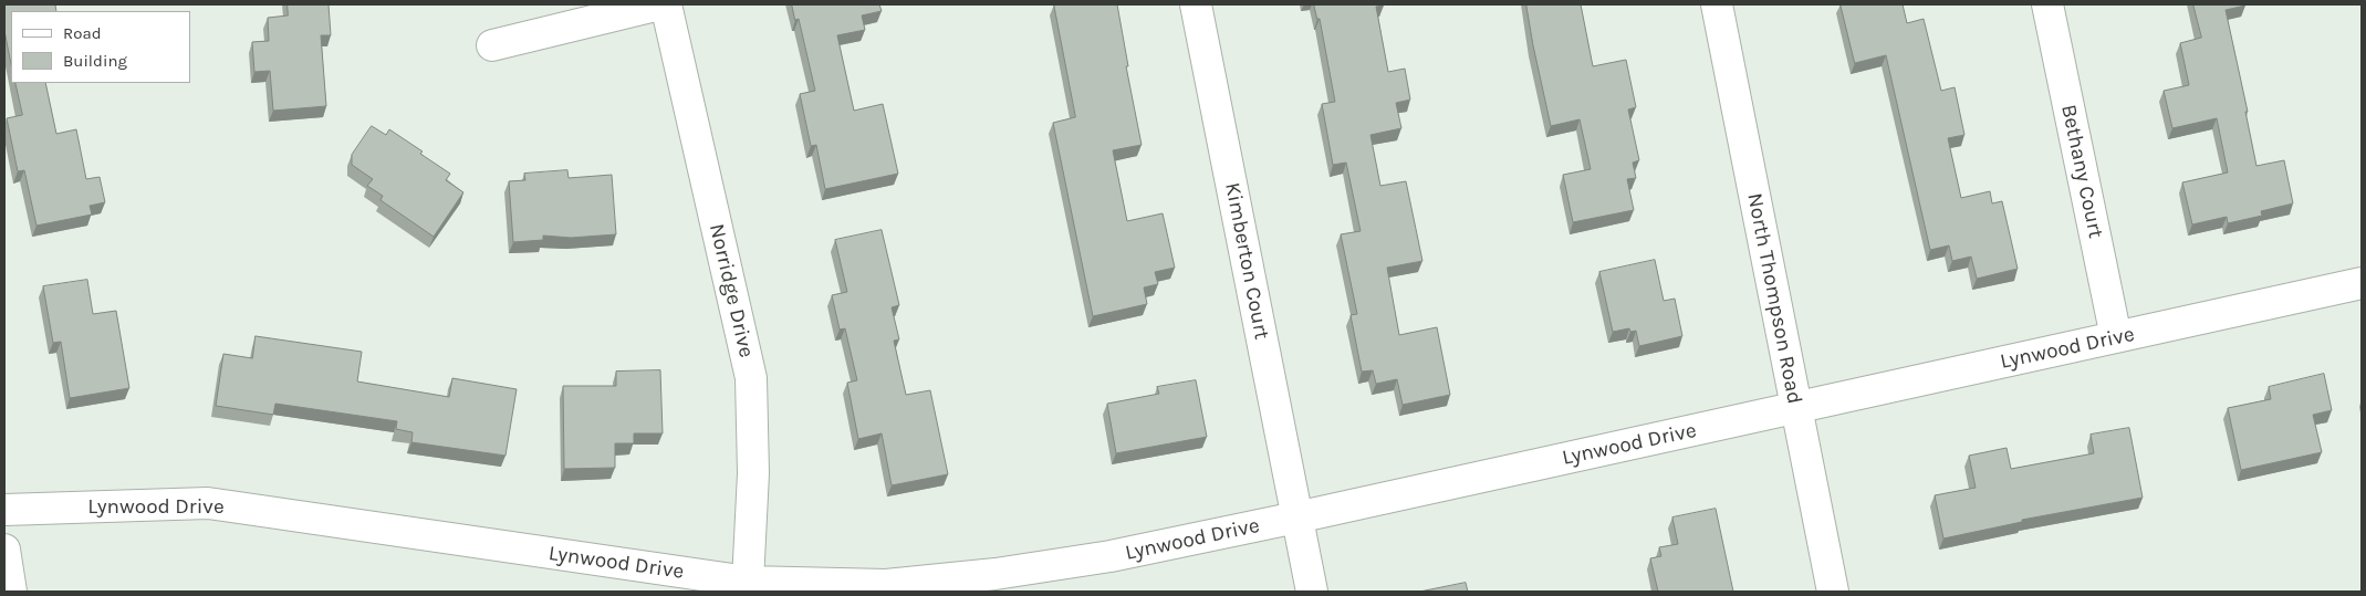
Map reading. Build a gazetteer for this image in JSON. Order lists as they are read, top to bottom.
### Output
{
  "streets": {
    "street": [
      "Bethany Court",
      "Kimberton Court",
      "Norridge Drive",
      "North Thompson Road",
      "Lynwood Drive"
    ]
  },
  "crossings": [
    ["Bethany Court", "Lynwood Drive"],
    ["Kimberton Court", "Lynwood Drive"],
    ["Norridge Drive", "Lynwood Drive"],
    ["North Thompson Road", "Lynwood Drive"]
  ],
  "legend": ["Road", "Building"]
}
